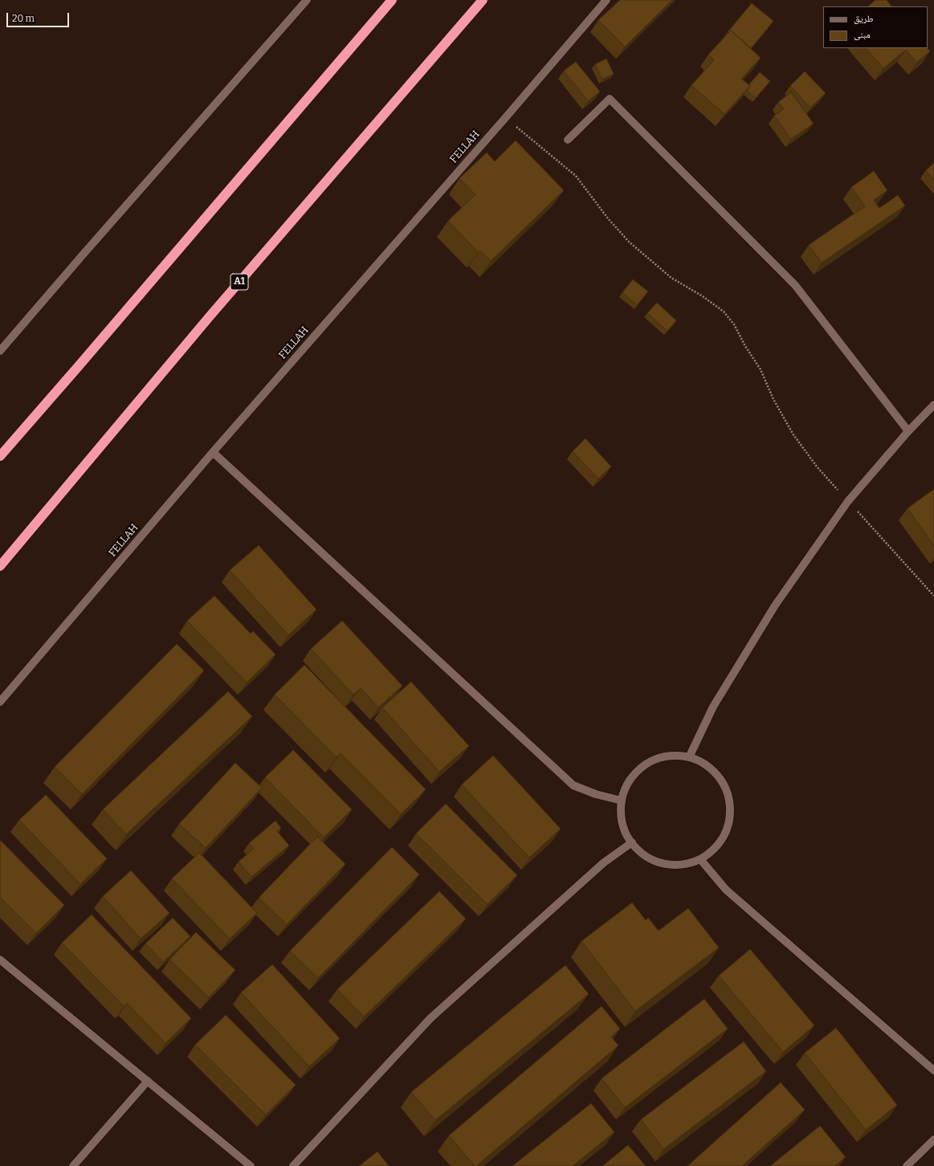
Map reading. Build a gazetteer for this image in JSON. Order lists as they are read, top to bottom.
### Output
{
  "streets": {
    "highway": ["A1"],
    "street": ["FELLAH"]
  },
  "legend": ["طريق", "مبنى"],
  "scale_bar": "20 m"
}
